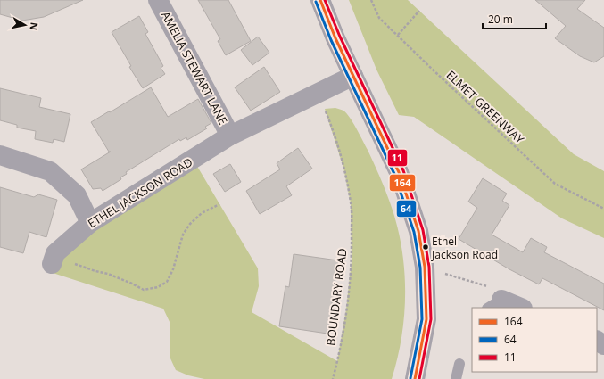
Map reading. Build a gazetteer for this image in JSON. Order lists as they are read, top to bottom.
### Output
{
  "streets": {
    "street": ["AMELIA STEWART LANE", "ETHEL JACKSON ROAD"],
    "path": ["ELMET GREENWAY", "BOUNDARY ROAD"]
  },
  "crossings": [
    ["AMELIA STEWART LANE", "ETHEL JACKSON ROAD"],
    ["ETHEL JACKSON ROAD", "BOUNDARY ROAD"]
  ],
  "places": ["Ethel Jackson Road"],
  "lines": ["transit line 164", "transit line 11", "transit line 64"],
  "legend": ["164", "64", "11"],
  "scale_bar": "20 m",
  "north": "right"
}
